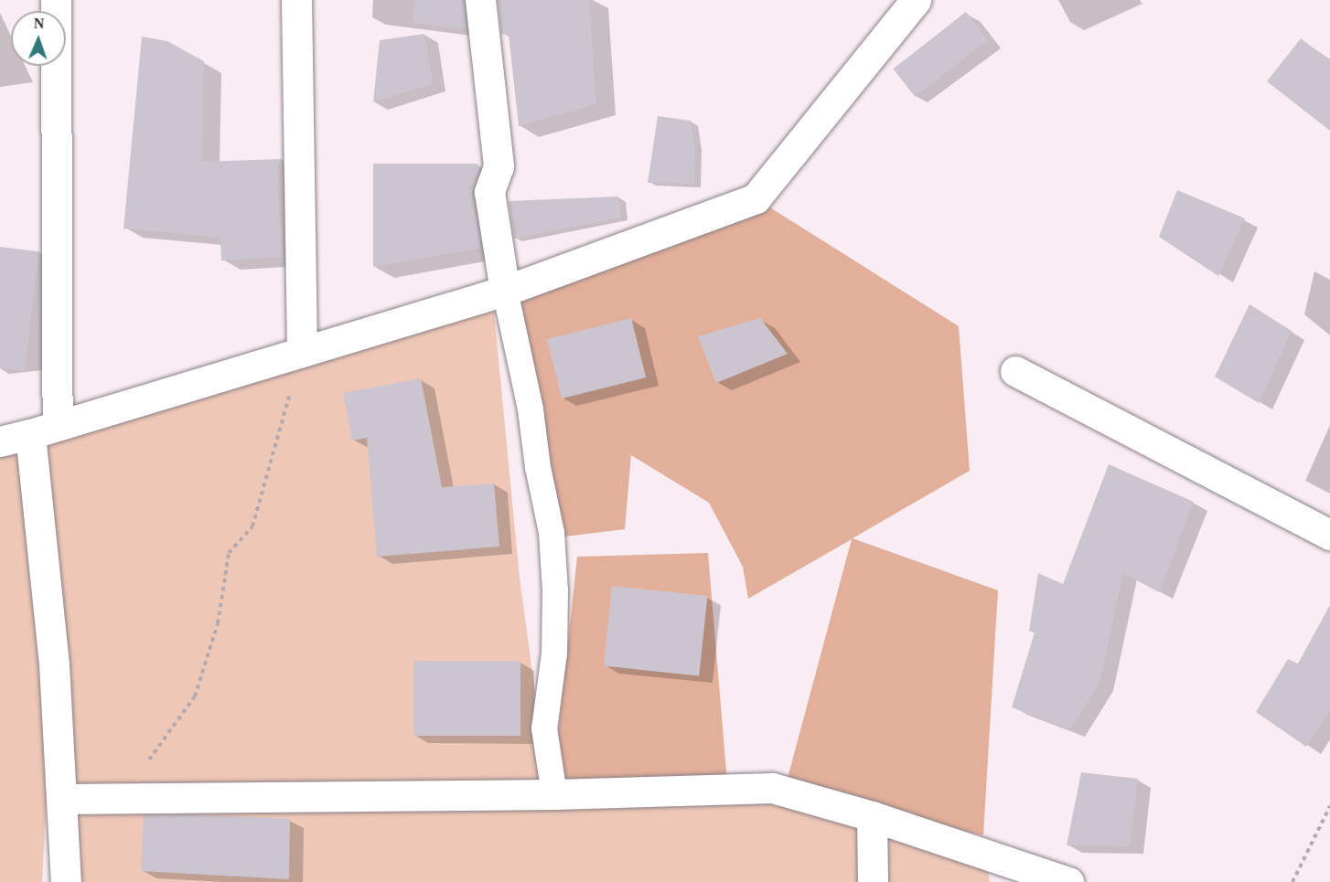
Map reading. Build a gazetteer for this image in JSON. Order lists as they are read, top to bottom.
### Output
{
  "north": "top"
}
